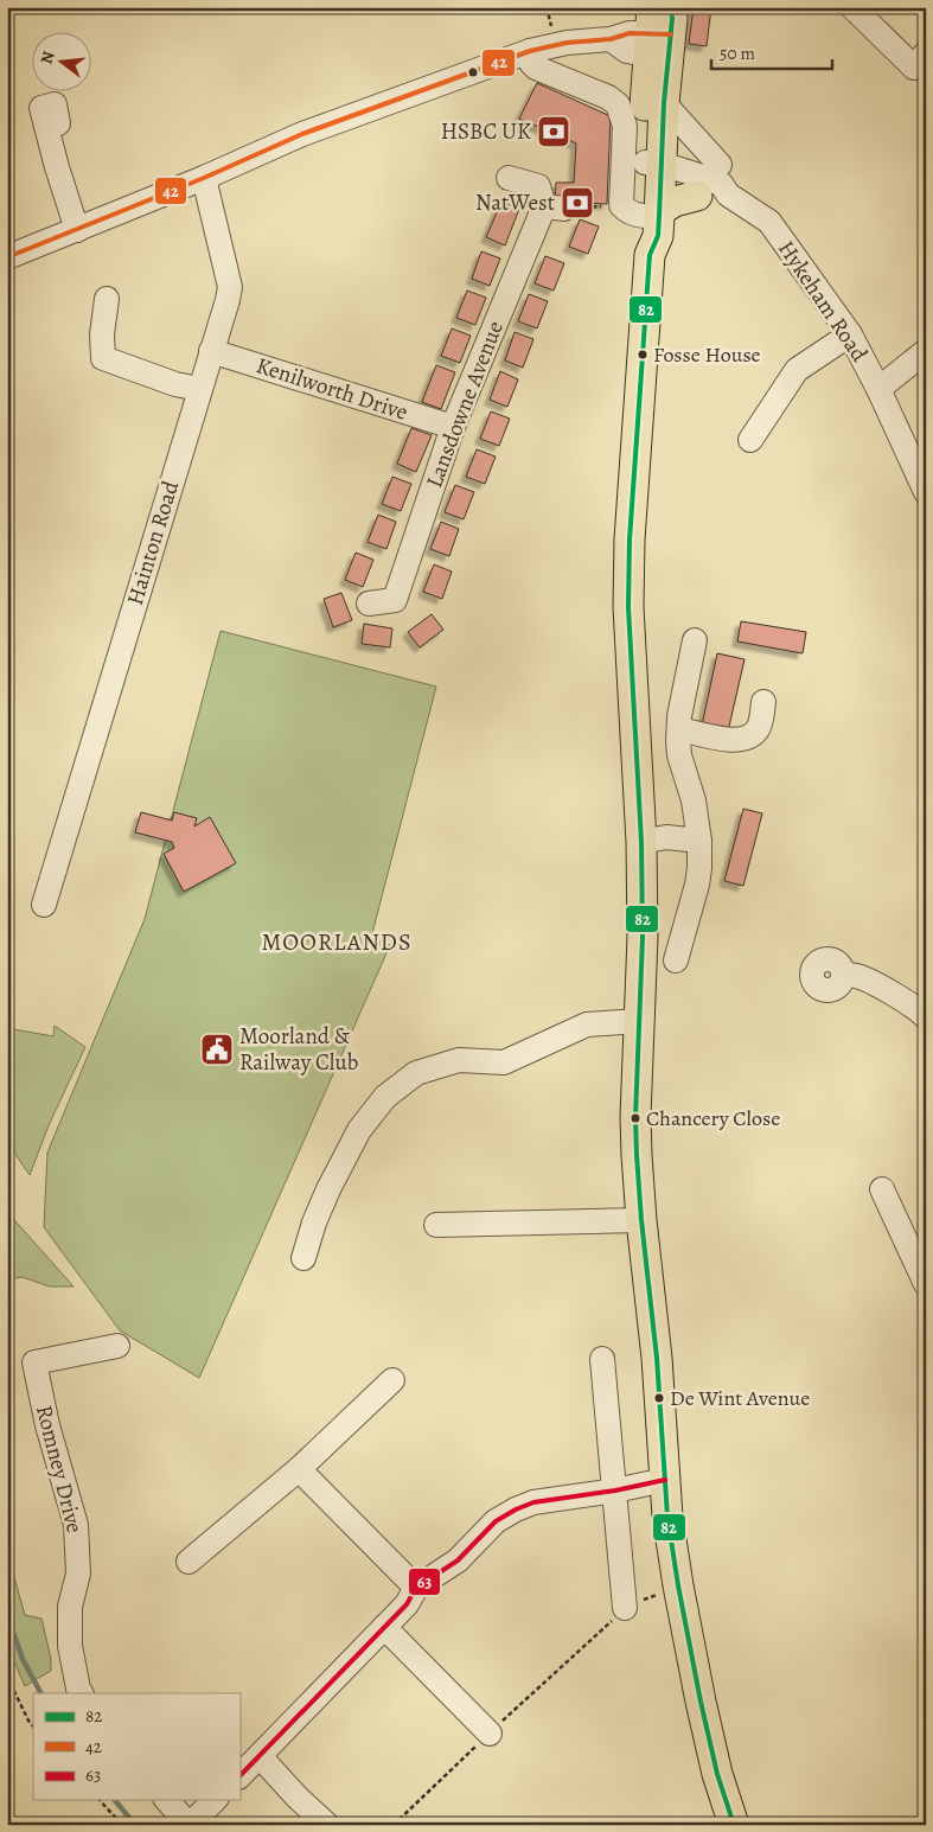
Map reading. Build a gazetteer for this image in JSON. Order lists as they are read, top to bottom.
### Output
{
  "streets": {
    "street": [
      "Hykeham Road",
      "Kenilworth Drive",
      "Lansdowne Avenue",
      "Hainton Road",
      "Romney Drive"
    ]
  },
  "crossings": [
    ["Kenilworth Drive", "Lansdowne Avenue"],
    ["Kenilworth Drive", "Hainton Road"]
  ],
  "districts": ["MOORLANDS"],
  "places": {
    "bank": ["HSBC UK", "NatWest"],
    "other": ["Fosse House", "Chancery Close", "De Wint Avenue"],
    "public building": ["Moorland & Railway Club"]
  },
  "lines": ["transit line 82", "transit line 42", "transit line 63"],
  "legend": ["82", "42", "63"],
  "scale_bar": "50 m",
  "north": "left"
}
